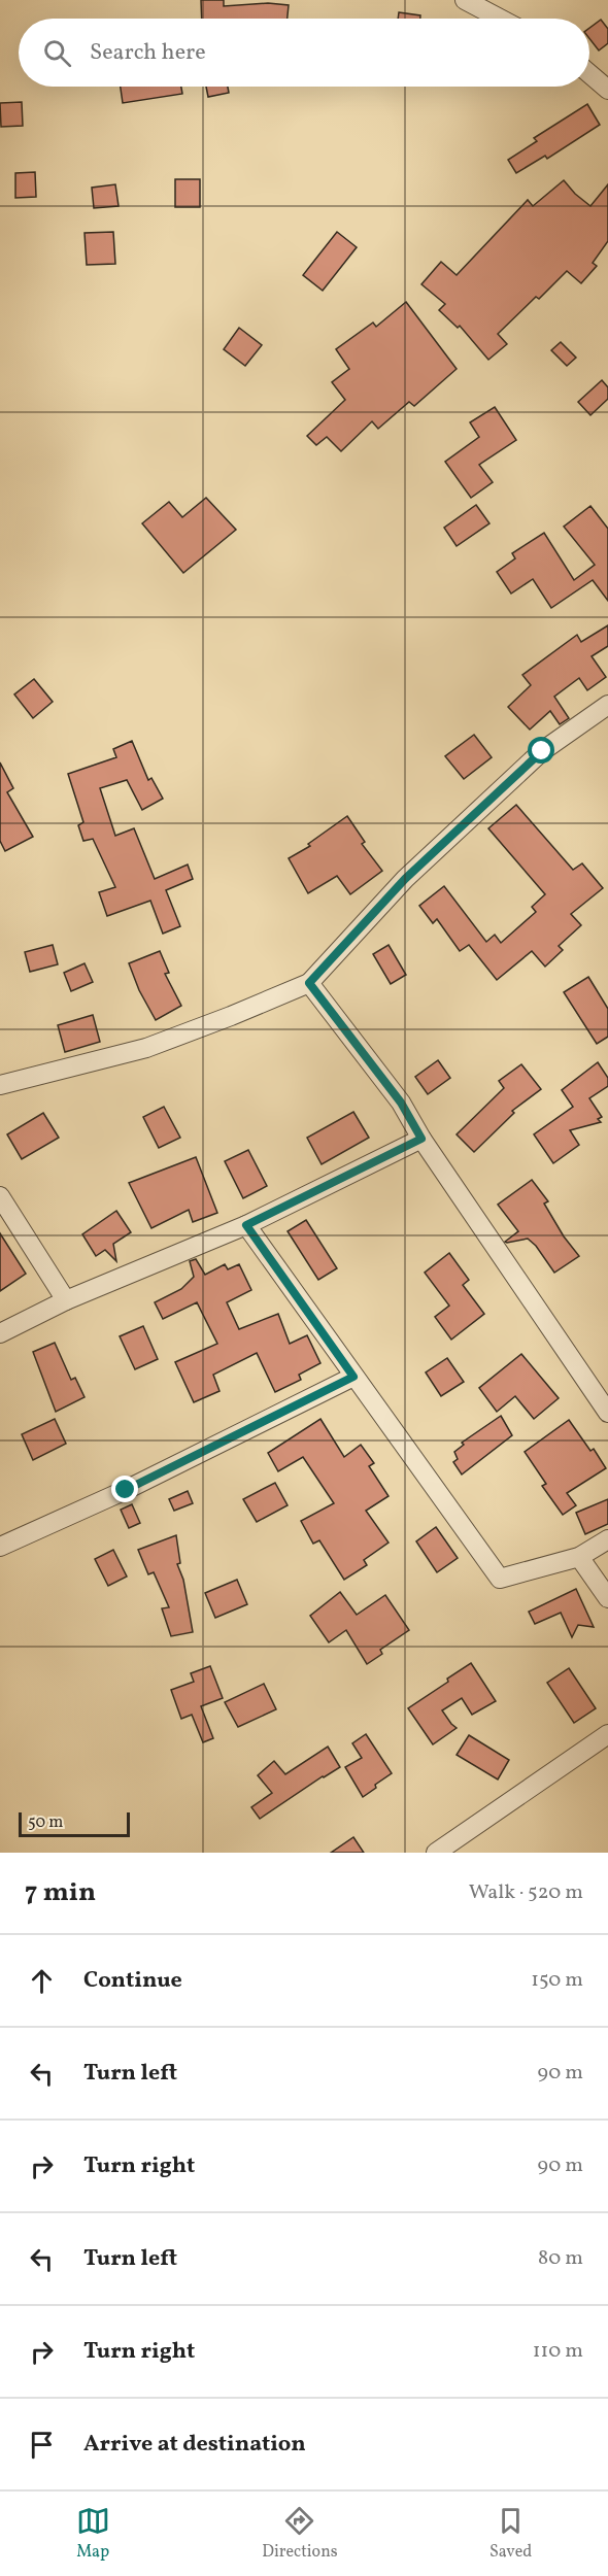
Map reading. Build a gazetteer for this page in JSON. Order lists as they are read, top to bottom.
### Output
{
  "scale_bar": "50 m",
  "page": {
    "search": "Search here",
    "scale": "50 m",
    "heading": ["7 min", "Walk · 520 m"],
    "list": [
      ["Continue", "150 m"],
      ["Turn left", "90 m"],
      ["Turn right", "90 m"],
      ["Turn left", "80 m"],
      ["Turn right", "110 m"],
      "Arrive at destination"
    ],
    "nav": ["Map", "Directions", "Saved"]
  }
}
